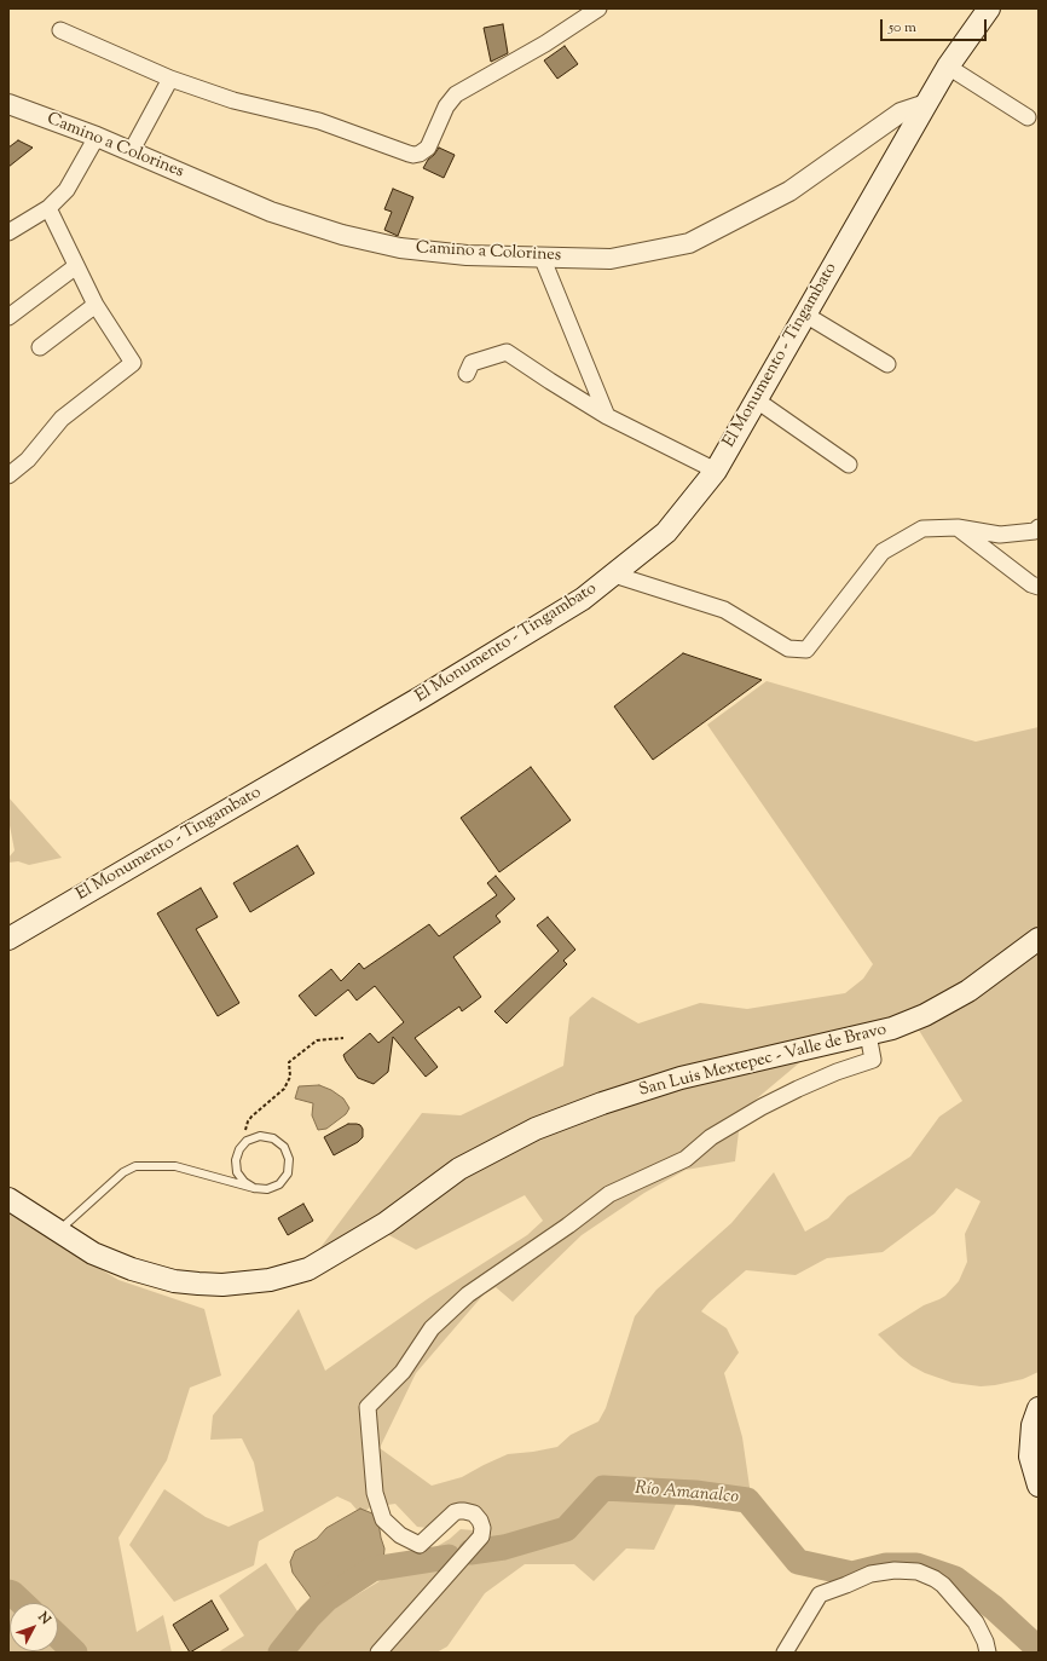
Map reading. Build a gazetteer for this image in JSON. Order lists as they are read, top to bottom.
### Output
{
  "streets": {
    "main road": ["El Monumento - Tingambato", "San Luis Mextepec - Valle de Bravo"],
    "street": ["Camino a Colorines"]
  },
  "crossings": [
    ["Camino a Colorines", "El Monumento - Tingambato"]
  ],
  "water": ["Río Amanalco"],
  "scale_bar": "50 m",
  "north": "top right"
}
